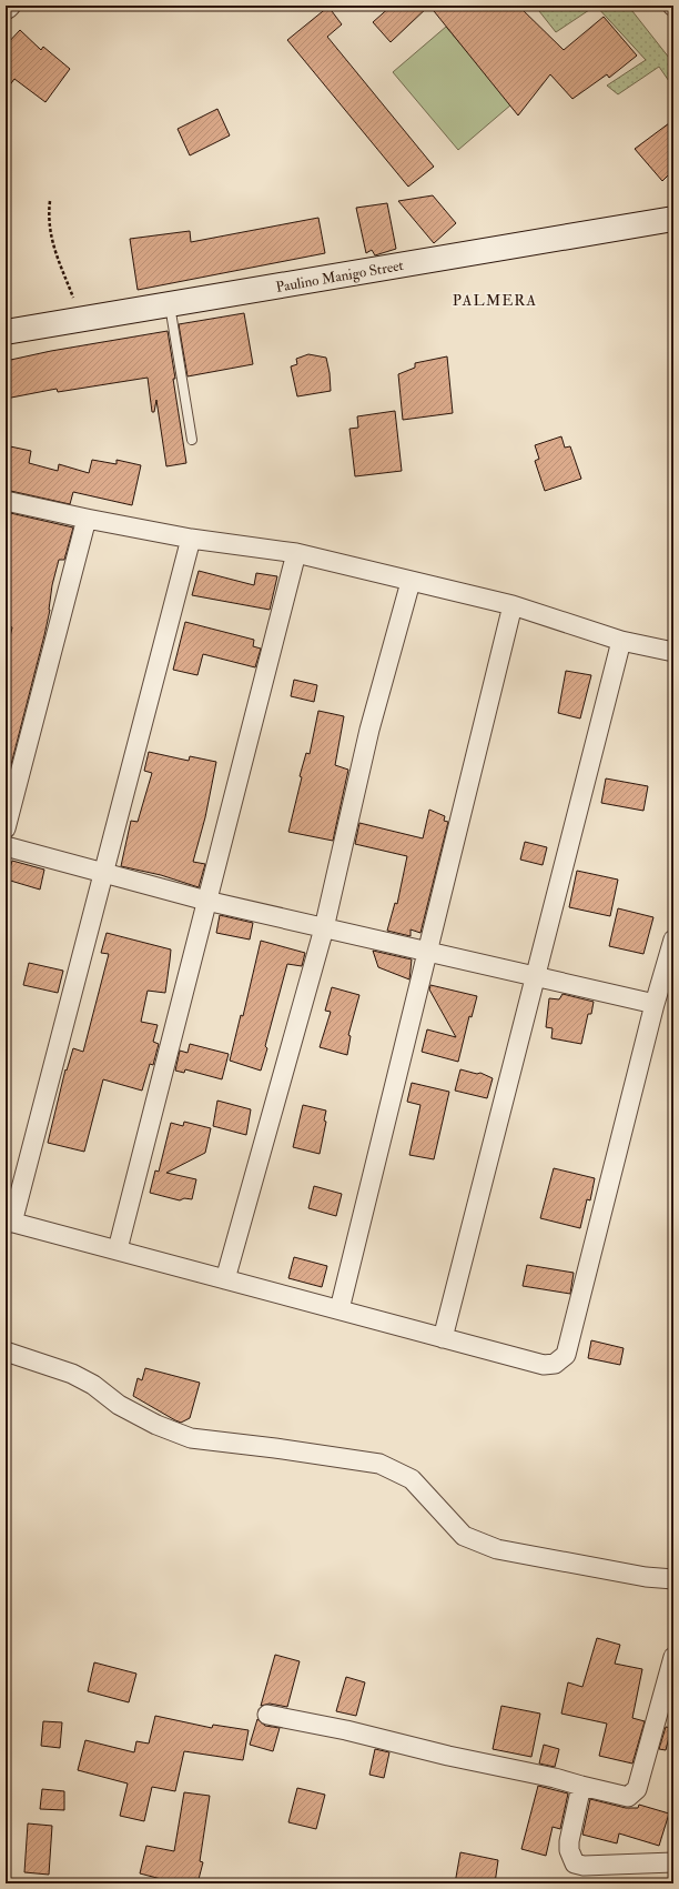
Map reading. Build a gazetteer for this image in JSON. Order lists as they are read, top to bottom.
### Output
{
  "streets": {
    "street": ["Paulino Manigo Street"]
  },
  "districts": ["PALMERA"]
}
